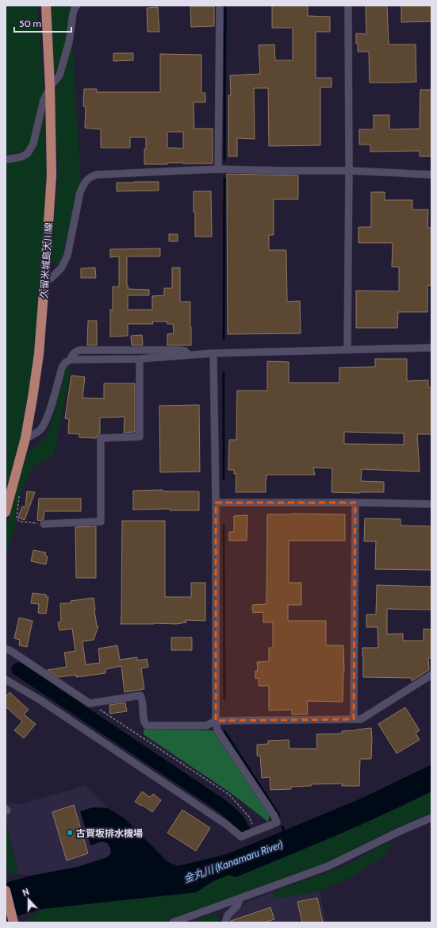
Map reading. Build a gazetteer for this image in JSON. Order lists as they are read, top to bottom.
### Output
{
  "streets": {
    "main road": ["久留米城島大川線"]
  },
  "water": ["金丸川 (Kanamaru River)"],
  "places": ["古賀坂排水機場"],
  "scale_bar": "50 m",
  "north": "top"
}
